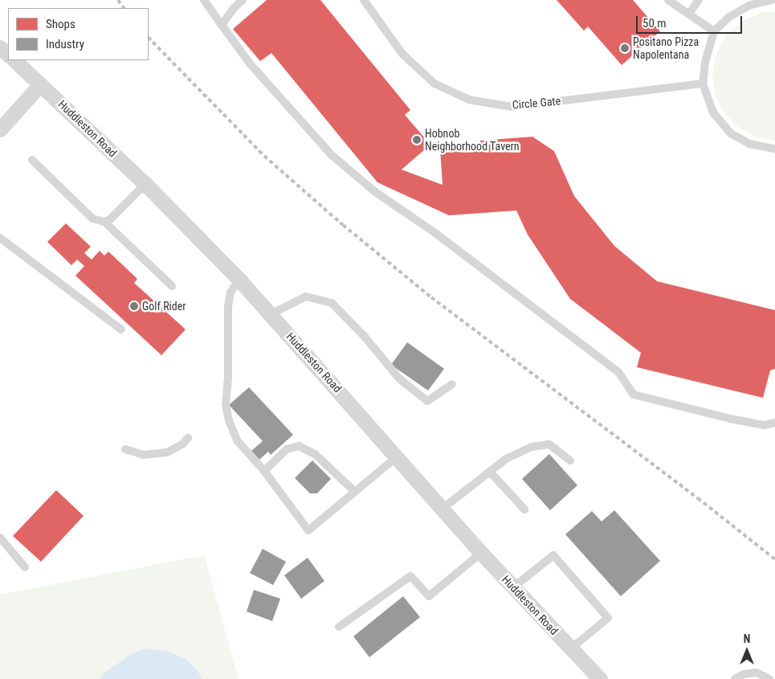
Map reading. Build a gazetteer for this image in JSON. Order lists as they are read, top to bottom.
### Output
{
  "streets": {
    "street": ["Huddleston Road"],
    "lane": ["Circle Gate"]
  },
  "places": ["Positano Pizza Napolentana", "Hobnob Neighborhood Tavern", "Golf Rider"],
  "legend": ["Shops", "Industry"],
  "scale_bar": "50 m",
  "north": "top"
}
